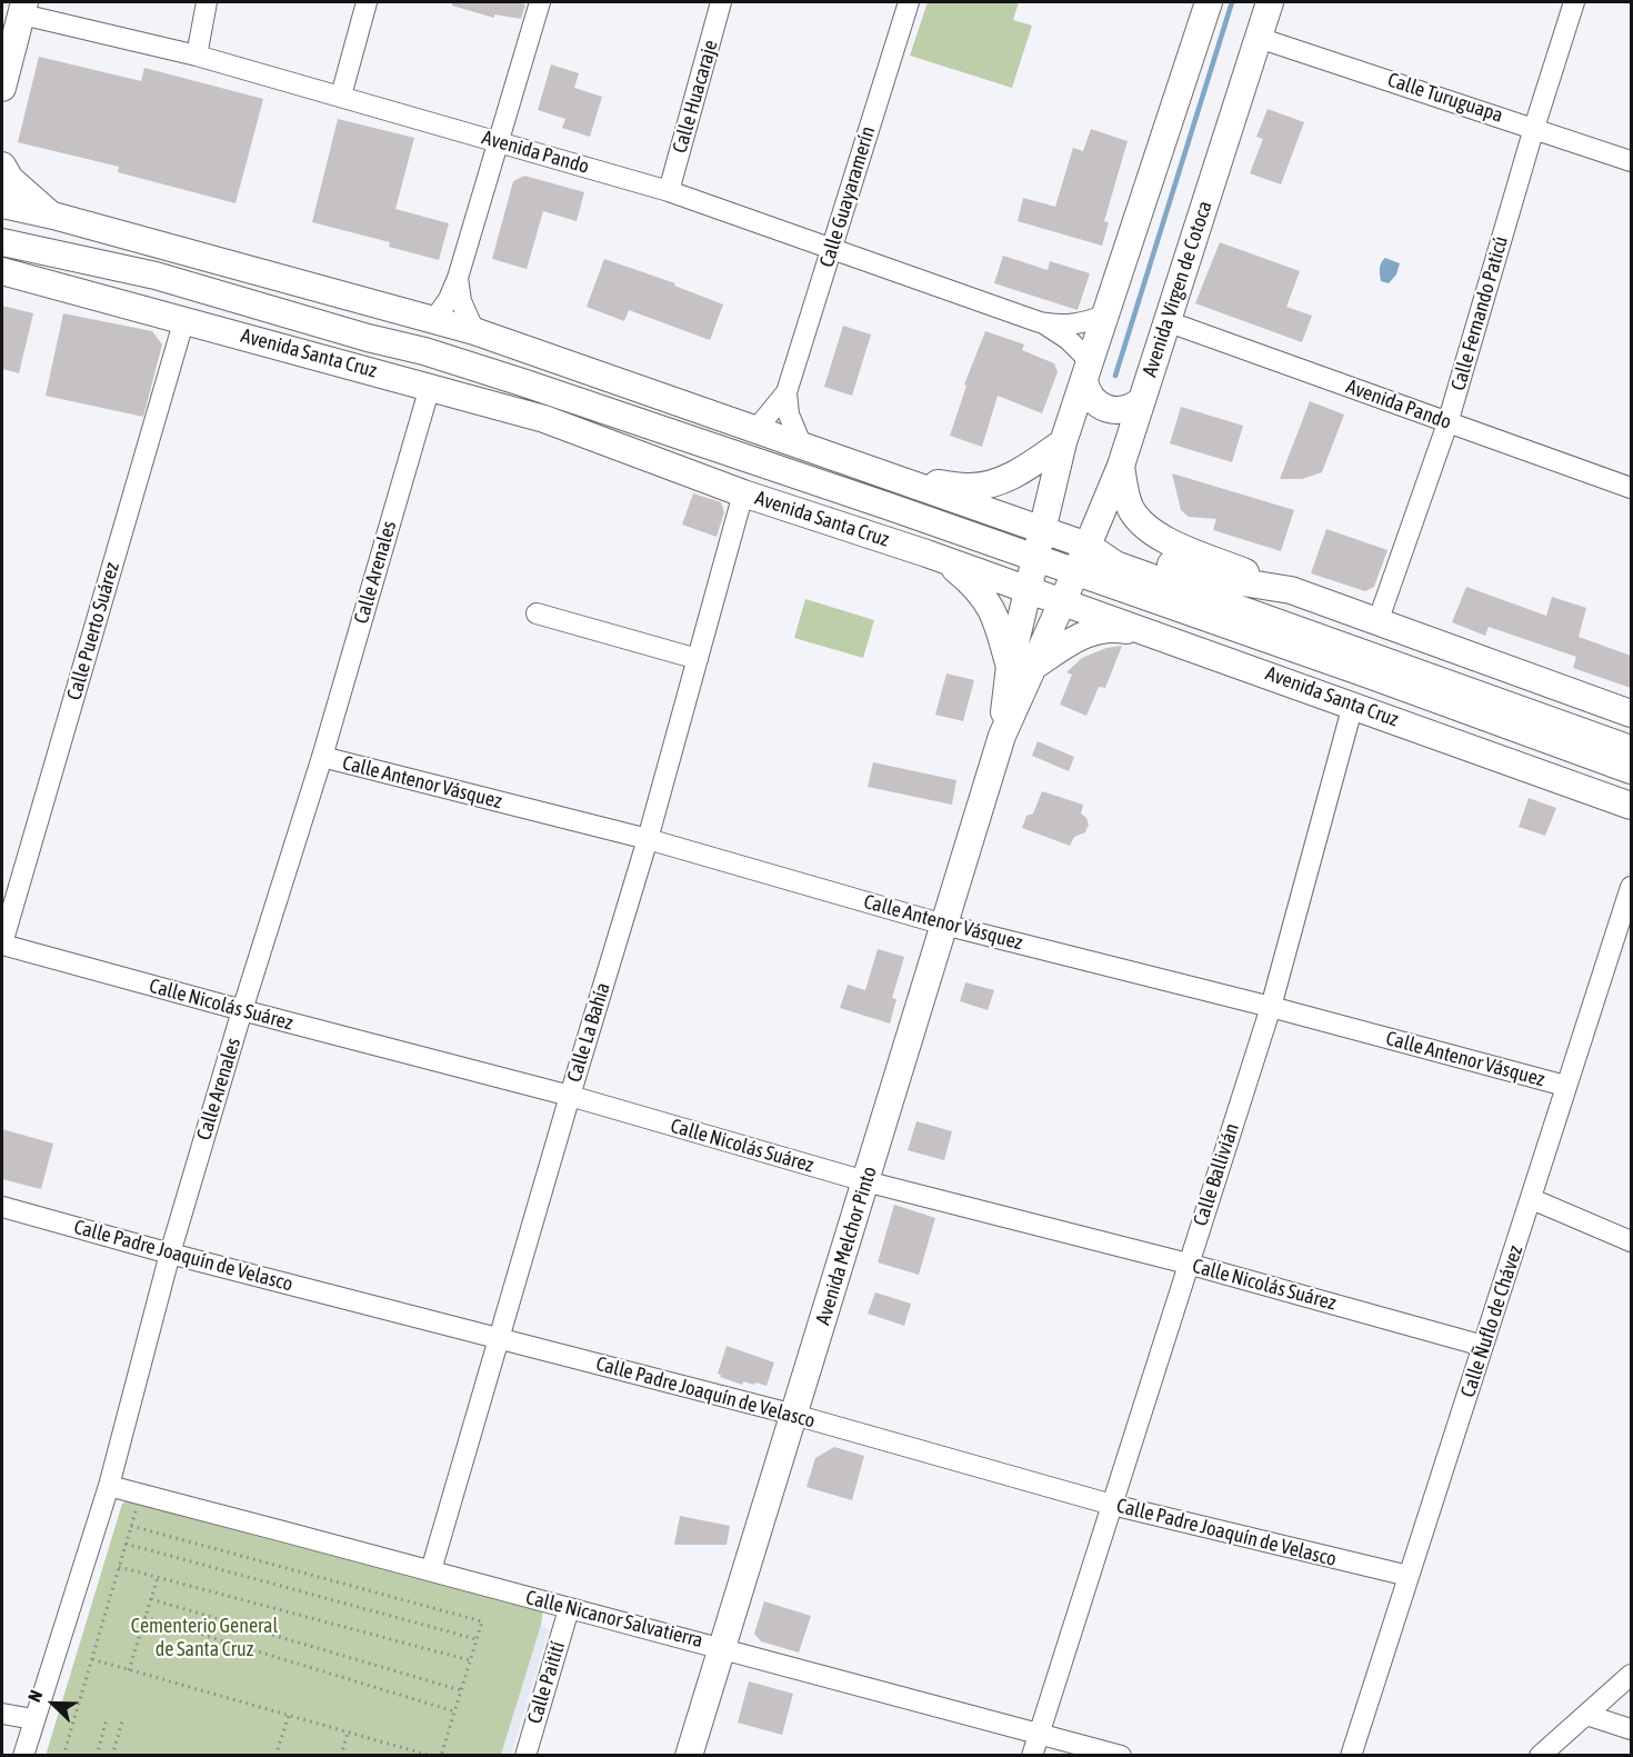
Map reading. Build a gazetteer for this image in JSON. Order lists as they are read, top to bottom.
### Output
{
  "streets": {
    "main road": ["Avenida Virgen de Cotoca", "Avenida Santa Cruz", "Avenida Melchor Pinto"],
    "street": [
      "Calle Huacaraje",
      "Calle Turuguapa",
      "Avenida Pando",
      "Calle Guayaramerín",
      "Calle Fernando Paticú",
      "Calle Arenales",
      "Calle Puerto Suárez",
      "Calle Antenor Vásquez",
      "Calle Nicolás Suárez",
      "Calle La Bahía",
      "Calle Ballivián",
      "Calle Padre Joaquín de Velasco",
      "Calle Ñuflo de Chávez",
      "Calle Nicanor Salvatierra",
      "Calle Paitití"
    ]
  },
  "crossings": [
    ["Calle Huacaraje", "Avenida Pando"],
    ["Calle Turuguapa", "Avenida Virgen de Cotoca"],
    ["Calle Turuguapa", "Calle Fernando Paticú"],
    ["Avenida Pando", "Calle Guayaramerín"],
    ["Avenida Pando", "Avenida Virgen de Cotoca"],
    ["Avenida Pando", "Calle Fernando Paticú"],
    ["Avenida Virgen de Cotoca", "Avenida Santa Cruz"],
    ["Avenida Virgen de Cotoca", "Avenida Melchor Pinto"],
    ["Avenida Santa Cruz", "Calle Arenales"],
    ["Avenida Santa Cruz", "Calle Puerto Suárez"],
    ["Avenida Santa Cruz", "Calle La Bahía"],
    ["Avenida Santa Cruz", "Calle Ballivián"],
    ["Avenida Santa Cruz", "Avenida Melchor Pinto"],
    ["Calle Arenales", "Calle Antenor Vásquez"],
    ["Calle Arenales", "Calle Nicolás Suárez"],
    ["Calle Arenales", "Calle Padre Joaquín de Velasco"],
    ["Calle Arenales", "Calle Nicanor Salvatierra"],
    ["Calle Puerto Suárez", "Calle Nicolás Suárez"],
    ["Calle Antenor Vásquez", "Calle La Bahía"],
    ["Calle Antenor Vásquez", "Calle Ballivián"],
    ["Calle Antenor Vásquez", "Avenida Melchor Pinto"],
    ["Calle Antenor Vásquez", "Calle Ñuflo de Chávez"],
    ["Calle Nicolás Suárez", "Calle La Bahía"],
    ["Calle Nicolás Suárez", "Calle Ballivián"],
    ["Calle Nicolás Suárez", "Avenida Melchor Pinto"],
    ["Calle Nicolás Suárez", "Calle Ñuflo de Chávez"],
    ["Calle La Bahía", "Calle Padre Joaquín de Velasco"],
    ["Calle La Bahía", "Calle Nicanor Salvatierra"],
    ["Calle Ballivián", "Calle Padre Joaquín de Velasco"],
    ["Calle Ballivián", "Calle Nicanor Salvatierra"],
    ["Avenida Melchor Pinto", "Calle Padre Joaquín de Velasco"],
    ["Avenida Melchor Pinto", "Calle Nicanor Salvatierra"],
    ["Calle Padre Joaquín de Velasco", "Calle Ñuflo de Chávez"],
    ["Calle Nicanor Salvatierra", "Calle Paitití"]
  ],
  "parks": ["Cementerio General de Santa Cruz"],
  "north": "top left"
}
